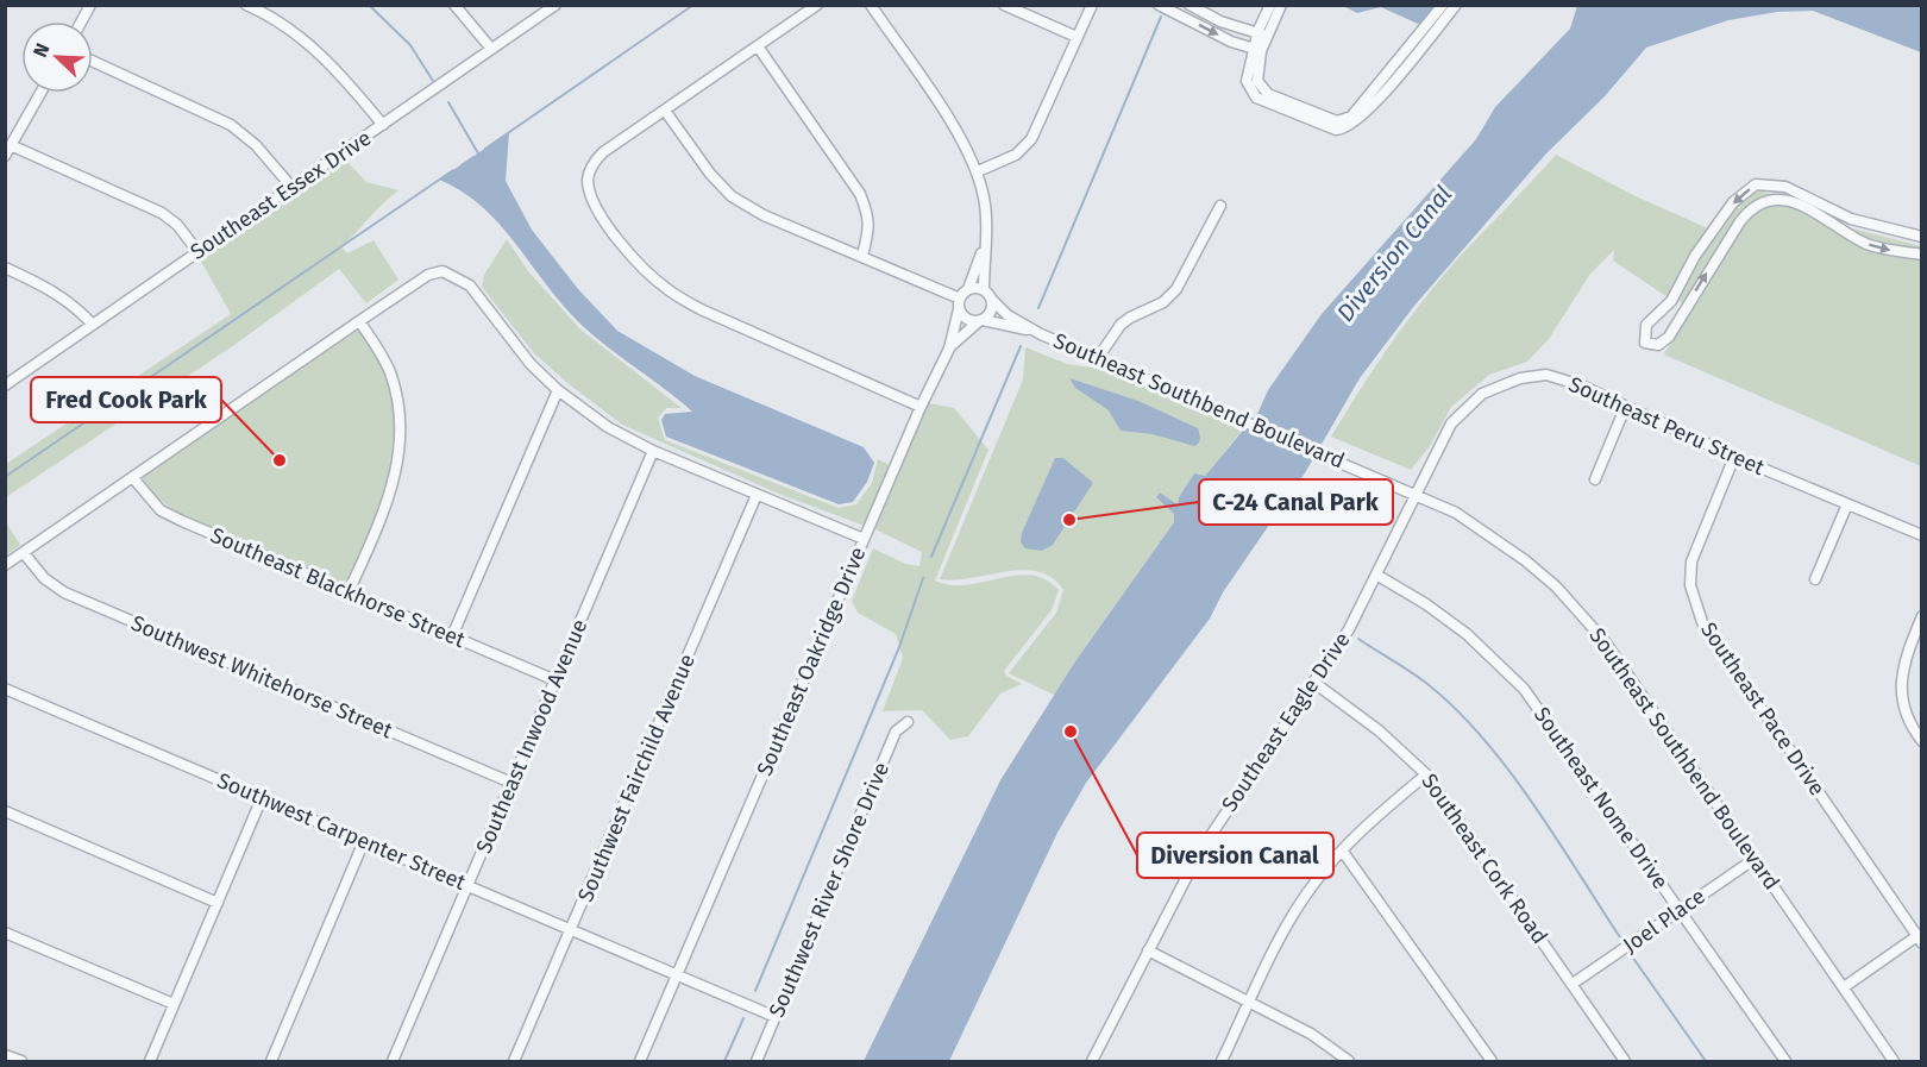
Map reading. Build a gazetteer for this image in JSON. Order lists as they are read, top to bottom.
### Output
{
  "streets": {
    "street": [
      "Southeast Essex Drive",
      "Southeast Southbend Boulevard",
      "Southeast Peru Street",
      "Southeast Blackhorse Street",
      "Southeast Oakridge Drive",
      "Southwest Whitehorse Street",
      "Southeast Pace Drive",
      "Southeast Eagle Drive",
      "Southeast Inwood Avenue",
      "Southwest Fairchild Avenue",
      "Southeast Nome Drive",
      "Southwest Carpenter Street",
      "Southeast Cork Road",
      "Southwest River Shore Drive",
      "Joel Place"
    ]
  },
  "crossings": [
    ["Southeast Southbend Boulevard", "Southeast Peru Street"],
    ["Southeast Southbend Boulevard", "Southeast Oakridge Drive"],
    ["Southeast Southbend Boulevard", "Southeast Eagle Drive"],
    ["Southeast Southbend Boulevard", "Joel Place"],
    ["Southeast Peru Street", "Southeast Pace Drive"],
    ["Southeast Peru Street", "Southeast Eagle Drive"],
    ["Southeast Blackhorse Street", "Southeast Inwood Avenue"],
    ["Southeast Oakridge Drive", "Southwest Carpenter Street"],
    ["Southwest Whitehorse Street", "Southeast Inwood Avenue"],
    ["Southeast Eagle Drive", "Southeast Nome Drive"],
    ["Southeast Eagle Drive", "Southeast Cork Road"],
    ["Southeast Inwood Avenue", "Southwest Carpenter Street"],
    ["Southwest Fairchild Avenue", "Southwest Carpenter Street"],
    ["Southeast Nome Drive", "Joel Place"],
    ["Southwest Carpenter Street", "Southwest River Shore Drive"],
    ["Southeast Cork Road", "Joel Place"]
  ],
  "water": ["Diversion Canal"],
  "places": ["Fred Cook Park", "C-24 Canal Park", "Diversion Canal"],
  "north": "top left"
}
